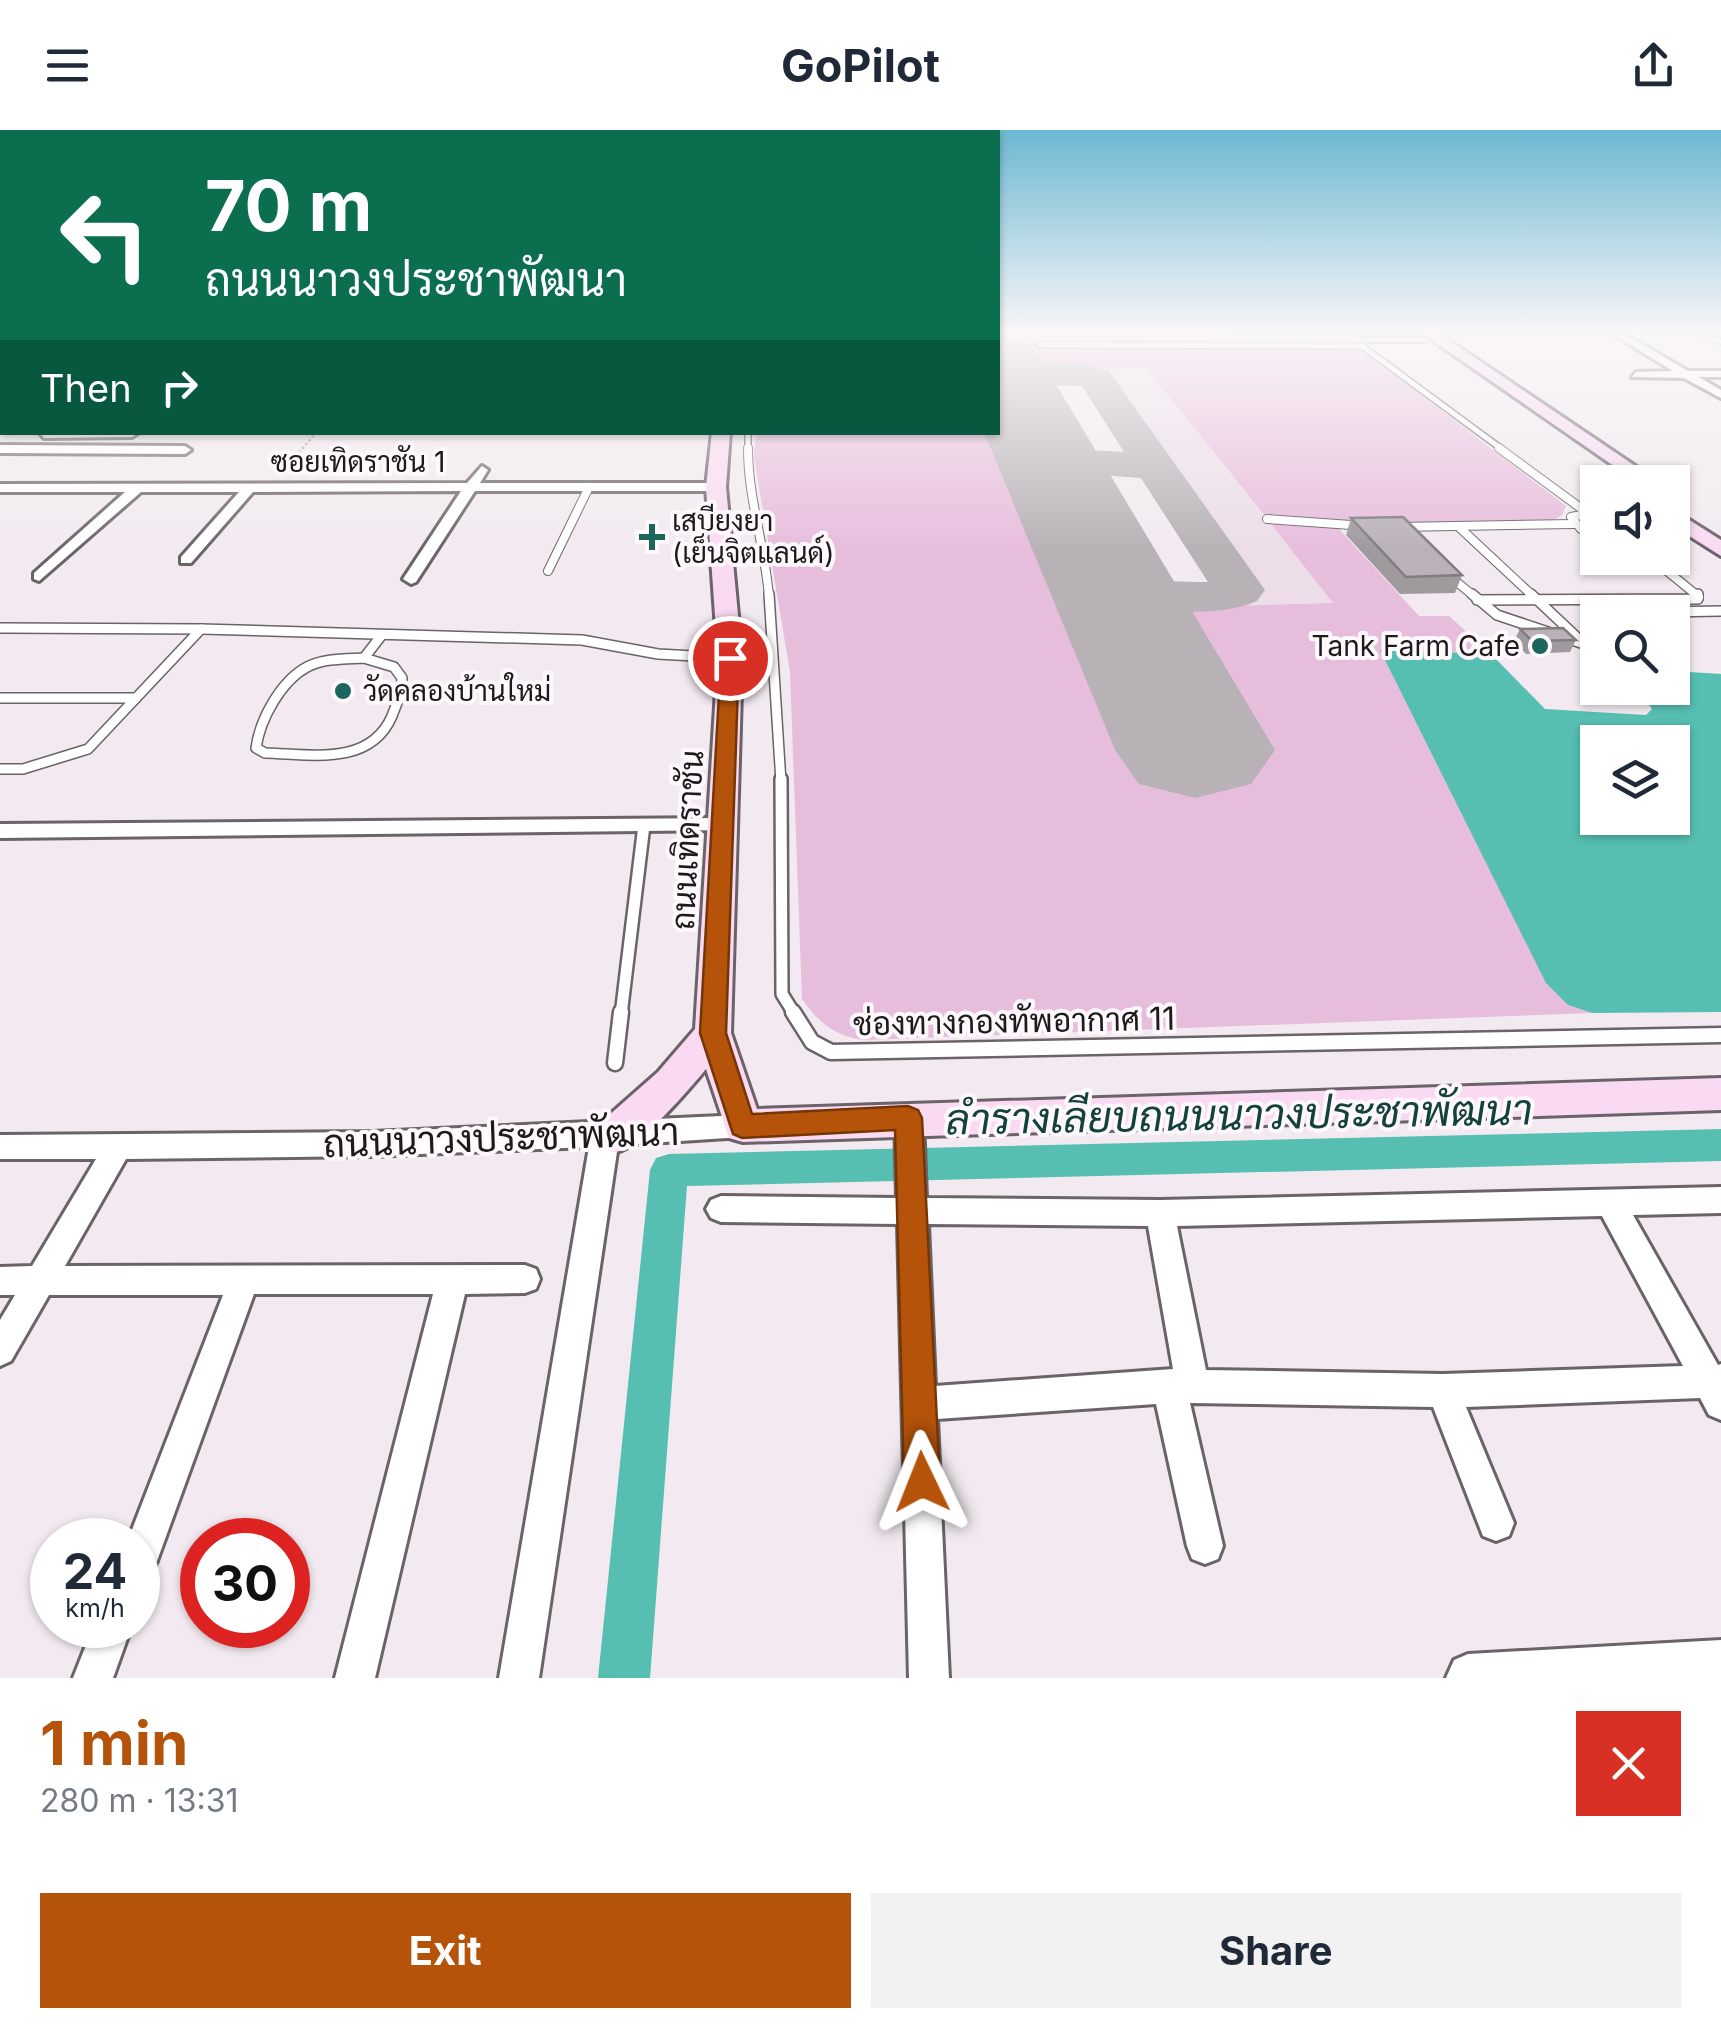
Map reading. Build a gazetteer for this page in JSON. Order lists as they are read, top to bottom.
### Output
{
  "streets": {
    "street": ["ซอยเทิดราชัน 1", "ถนนเทิดราชัน", "ถนนนาวงประชาพัฒนา"],
    "lane": ["ช่องทางกองทัพอากาศ 11"]
  },
  "crossings": [
    ["ซอยเทิดราชัน 1", "ถนนเทิดราชัน"],
    ["ถนนเทิดราชัน", "ถนนนาวงประชาพัฒนา"]
  ],
  "water": ["ลำรางเลียบถนนนาวงประชาพัฒนา"],
  "places": {
    "health": ["เสบียงยา (เย็นจิตแลนด์)"],
    "other": ["Tank Farm Cafe", "วัดคลองบ้านใหม่"]
  },
  "page": {
    "header": "GoPilot",
    "turn": ["70 m", "ถนนนาวงประชาพัฒนา"],
    "then": "Then",
    "speed": "24 km/h",
    "limit": "30",
    "heading": ["1 min", "280 m · 13:31"],
    "buttons": ["Exit", "Share"]
  }
}
